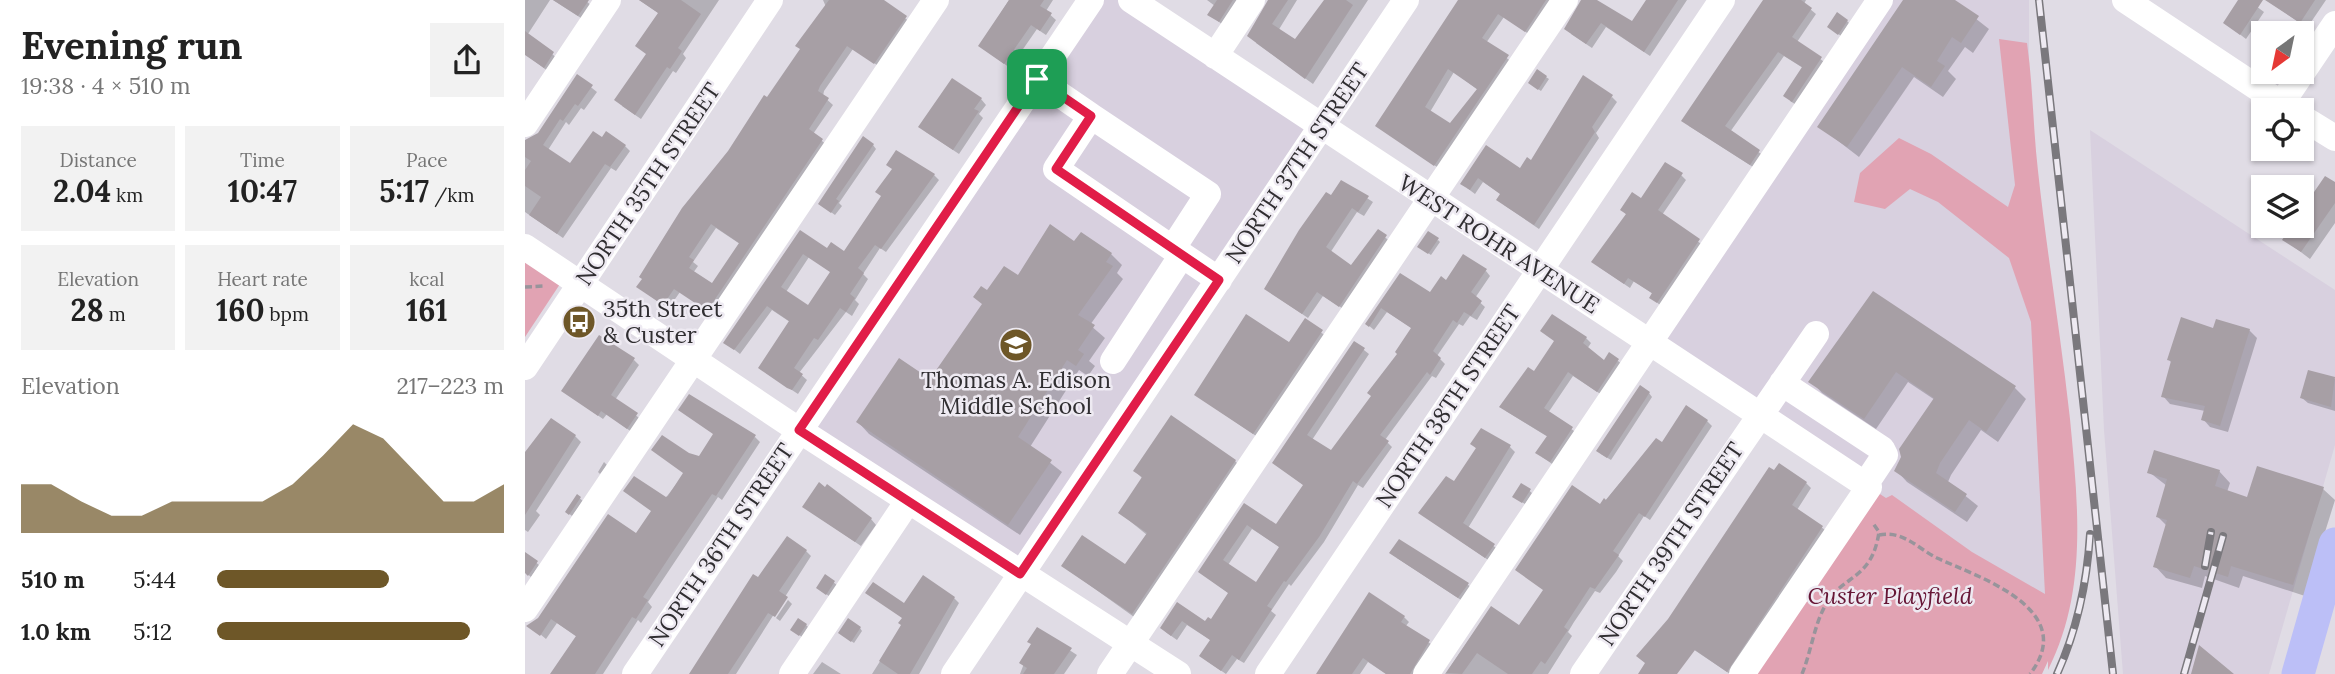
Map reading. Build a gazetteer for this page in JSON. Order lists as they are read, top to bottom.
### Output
{
  "streets": {
    "street": [
      "NORTH 37TH STREET",
      "NORTH 35TH STREET",
      "WEST ROHR AVENUE",
      "NORTH 38TH STREET",
      "NORTH 39TH STREET",
      "NORTH 36TH STREET"
    ]
  },
  "crossings": [
    ["NORTH 37TH STREET", "WEST ROHR AVENUE"],
    ["WEST ROHR AVENUE", "NORTH 38TH STREET"],
    ["WEST ROHR AVENUE", "NORTH 39TH STREET"]
  ],
  "parks": ["Custer Playfield"],
  "places": {
    "bus stop": ["35th Street & Custer"],
    "school or university": ["Thomas A. Edison Middle School"]
  },
  "north": "bottom left",
  "page": {
    "heading": ["Evening run", "19:38 · 4 × 510 m"],
    "stats": [
      ["Distance", "2.04 km"],
      ["Time", "10:47"],
      ["Pace", "5:17 /km"],
      ["Elevation", "28 m"],
      ["Heart rate", "160 bpm"],
      ["kcal", "161"]
    ],
    "chart": ["Elevation", "217–223 m"],
    "list": [
      {
        "name": "510 m",
        "note": "5:44"
      },
      {
        "name": "1.0 km",
        "note": "5:12"
      }
    ]
  }
}
